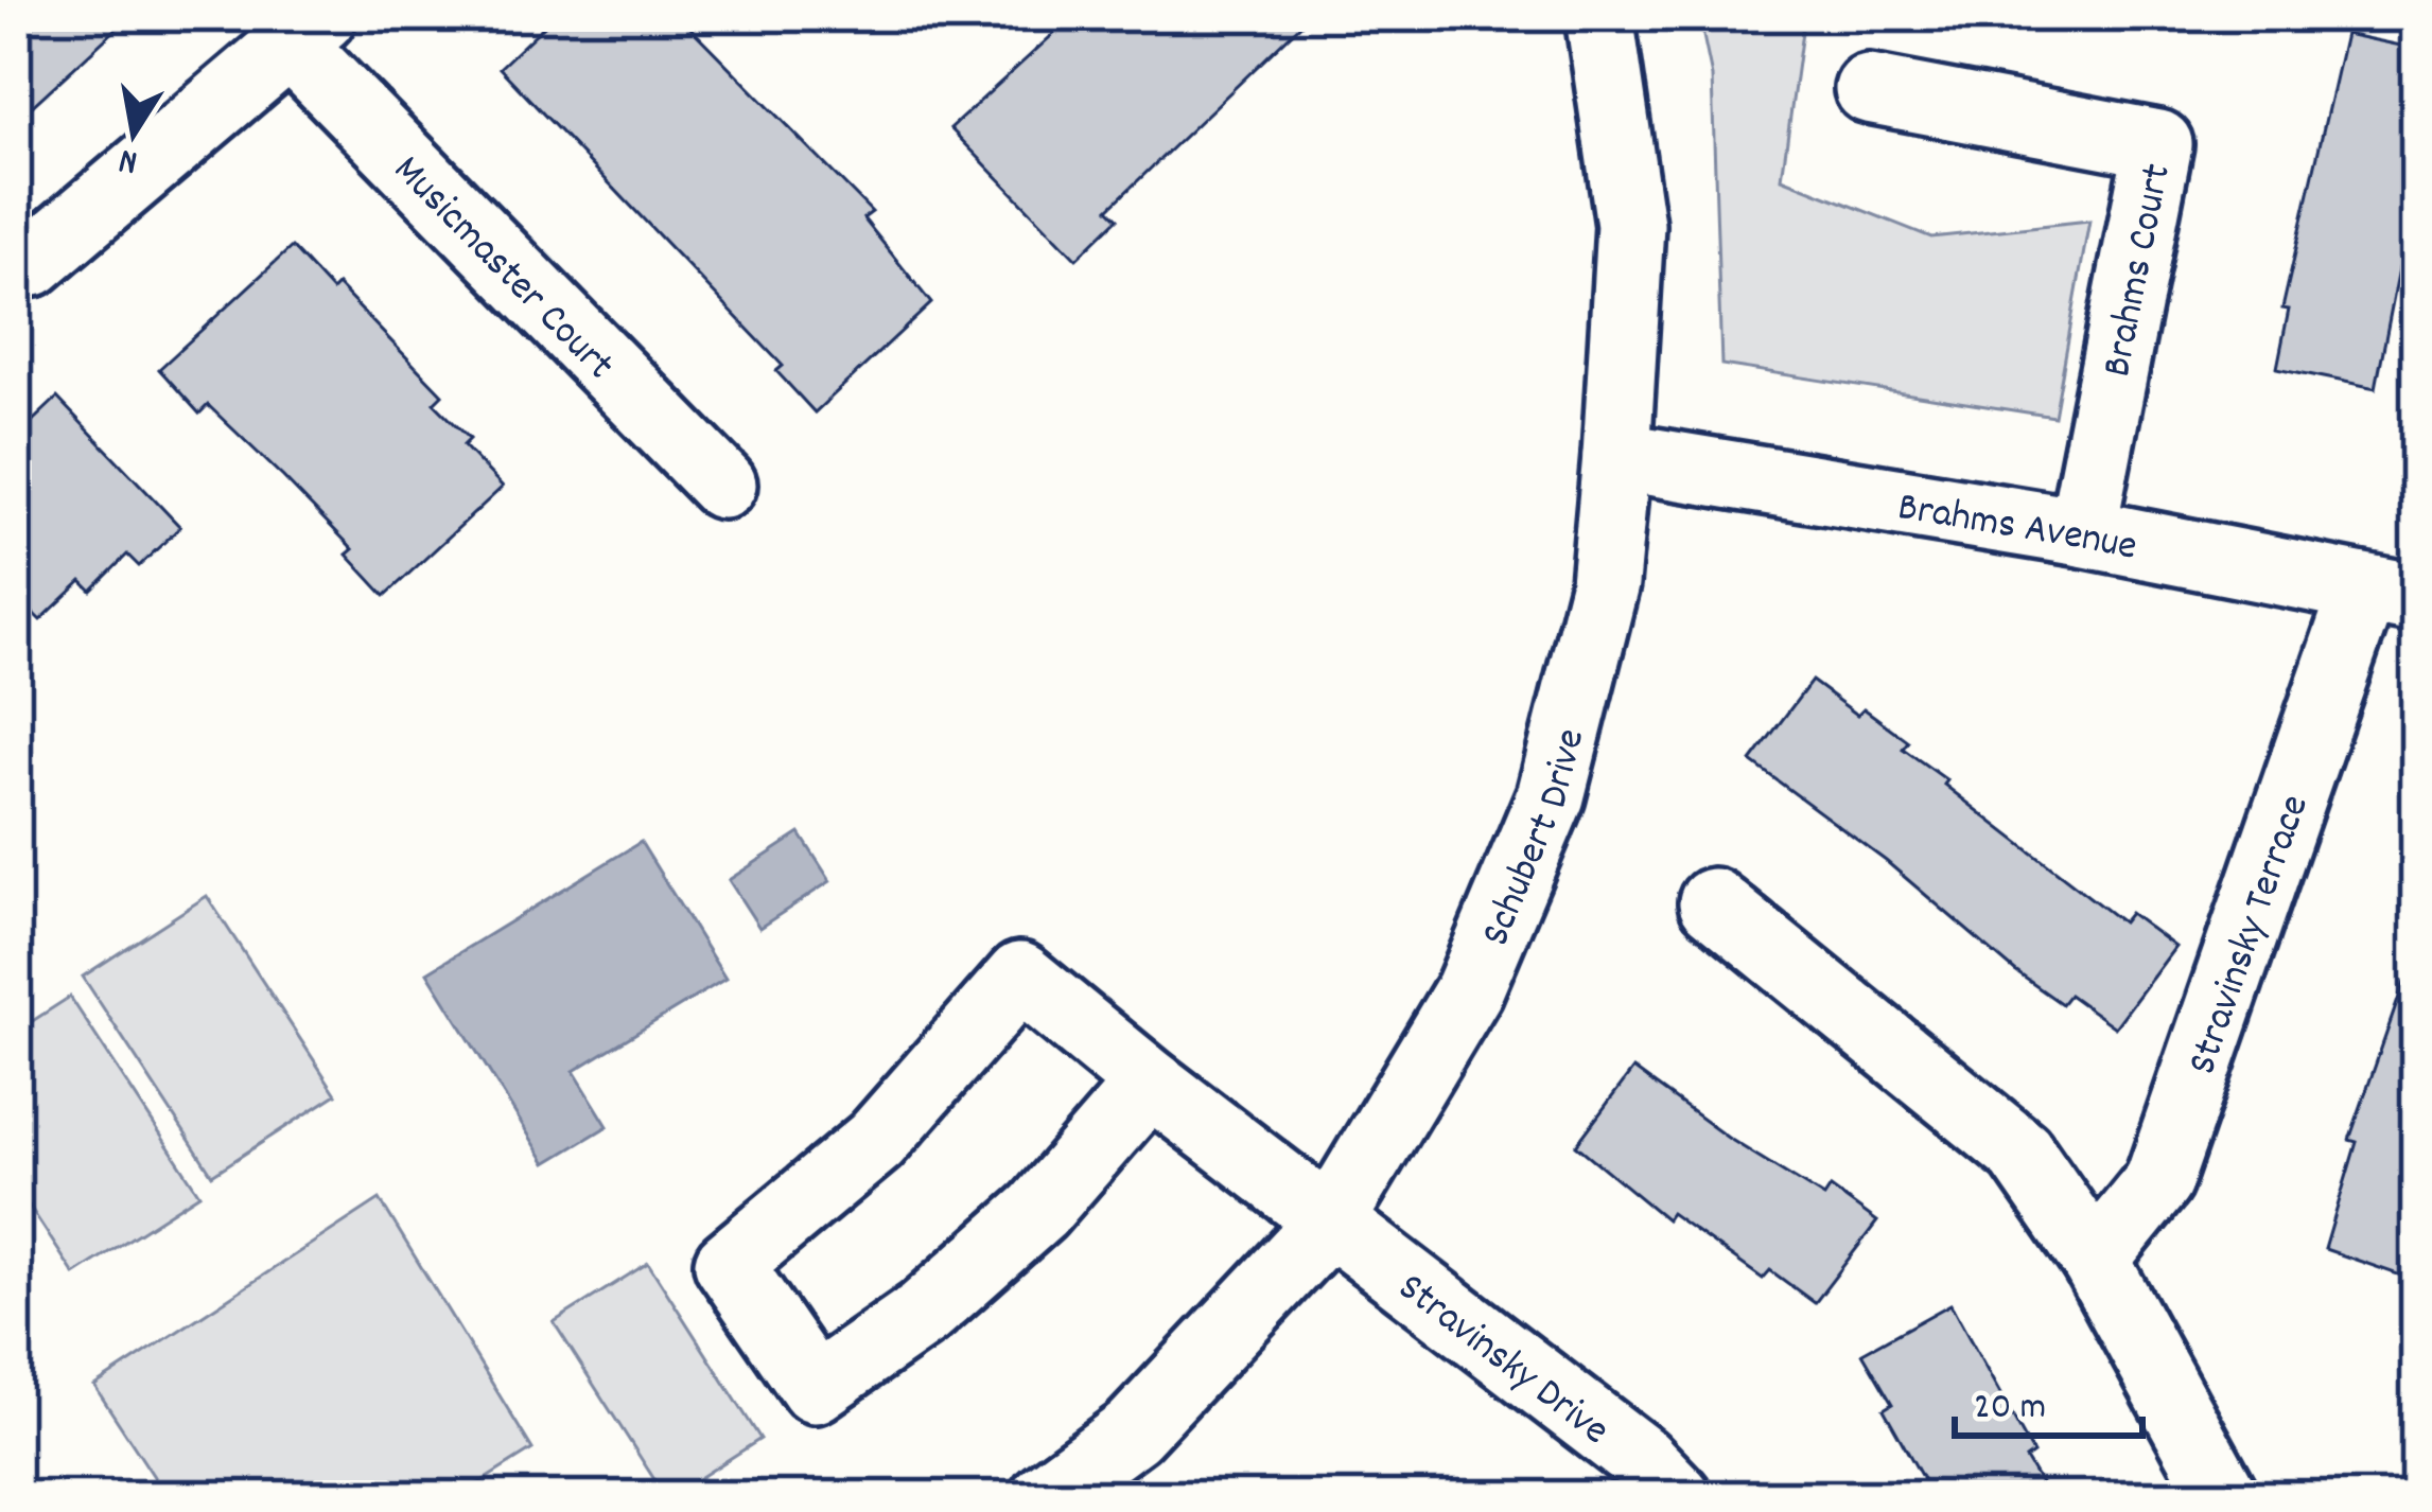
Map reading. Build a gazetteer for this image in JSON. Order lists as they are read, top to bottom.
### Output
{
  "streets": {
    "street": [
      "Musicmaster Court",
      "Brahms Court",
      "Brahms Avenue",
      "Schubert Drive",
      "Stravinsky Terrace",
      "Stravinsky Drive"
    ]
  },
  "crossings": [
    ["Brahms Court", "Brahms Avenue"],
    ["Brahms Avenue", "Schubert Drive"],
    ["Brahms Avenue", "Stravinsky Terrace"],
    ["Schubert Drive", "Stravinsky Drive"]
  ],
  "scale_bar": "20 m",
  "north": "bottom"
}
